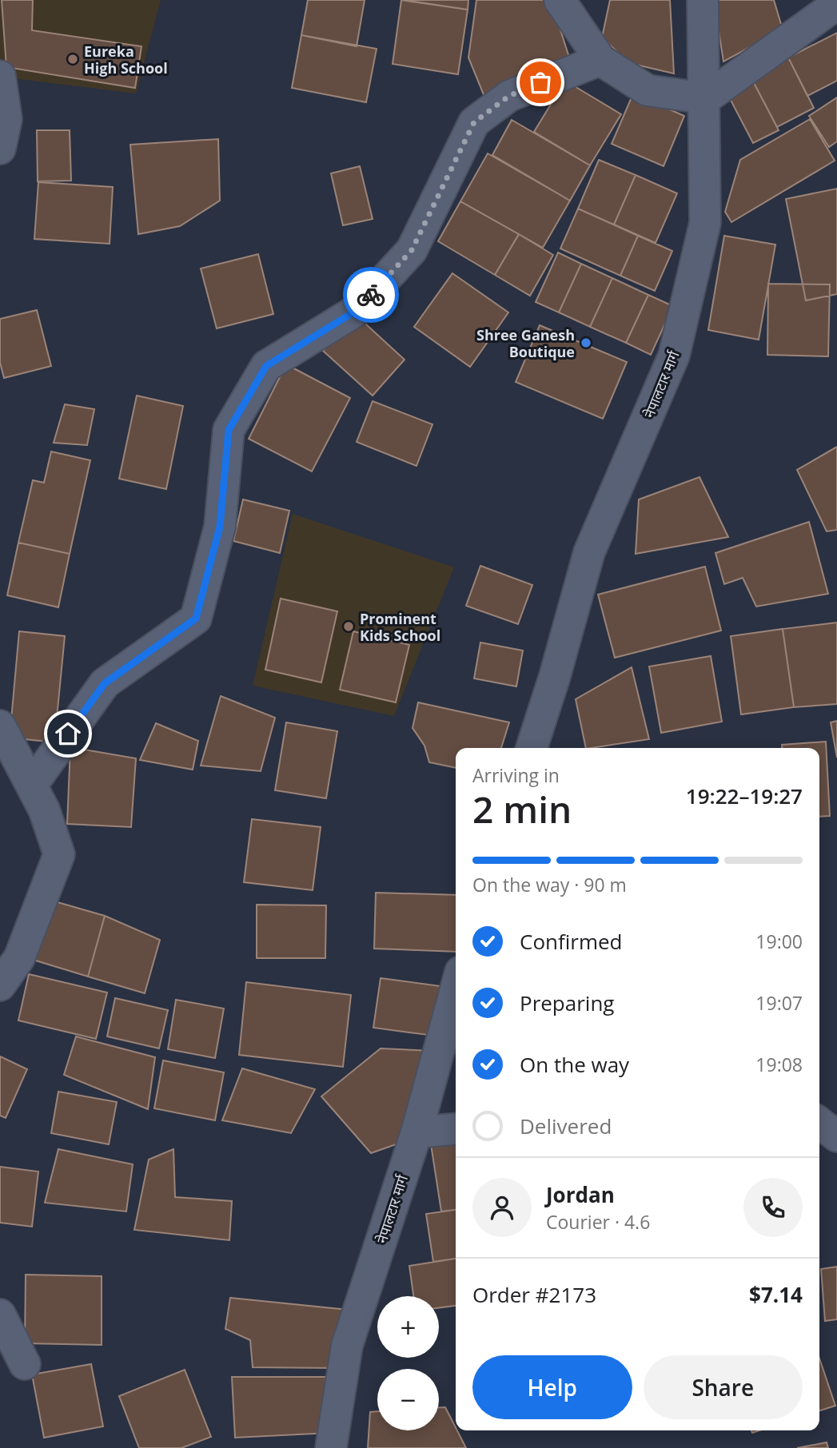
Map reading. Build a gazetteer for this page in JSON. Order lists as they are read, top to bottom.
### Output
{
  "streets": {
    "street": ["नेपालटार मार्ग"]
  },
  "places": ["Eureka High School", "Shree Ganesh Boutique", "Prominent Kids School"],
  "page": {
    "heading": ["2 min", "Arriving in", "19:22–19:27"],
    "panel": [
      "Jordan",
      "Courier · 4.6",
      "Order #2173",
      "$7.14"
    ],
    "bar": "On the way · 90 m",
    "list": [
      ["Confirmed", "19:00"],
      ["Preparing", "19:07"],
      ["On the way", "19:08"],
      "Delivered"
    ],
    "map_buttons": ["+", "−"],
    "buttons": ["Help", "Share"]
  }
}
